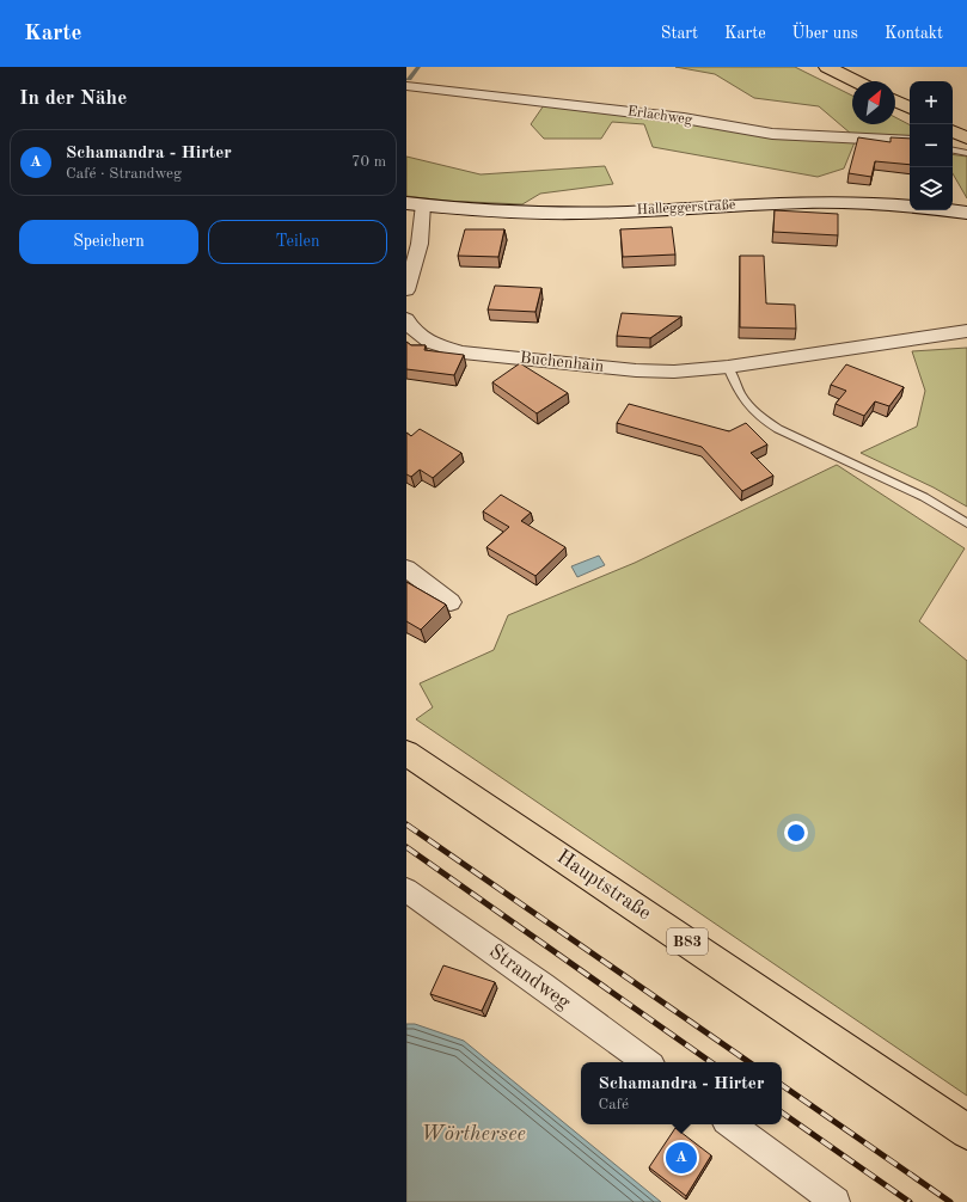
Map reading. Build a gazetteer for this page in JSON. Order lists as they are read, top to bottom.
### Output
{
  "streets": {
    "main road": ["Halleggerstraße", "Hauptstraße", "B83"],
    "street": ["Erlachweg", "Buchenhain", "Strandweg"]
  },
  "water": ["Wörthersee"],
  "north": "top right",
  "page": {
    "header": "Karte",
    "nav": [
      "Start",
      "Karte",
      "Über uns",
      "Kontakt"
    ],
    "heading": "In der Nähe",
    "map_buttons": ["+", "−"],
    "list": [
      {
        "mark": "A",
        "name": "Schamandra - Hirter",
        "note": "Café · Strandweg",
        "value": "70 m"
      }
    ],
    "buttons": ["Speichern", "Teilen"],
    "popup": ["Schamandra - Hirter", "Café"],
    "pins": "A"
  }
}
